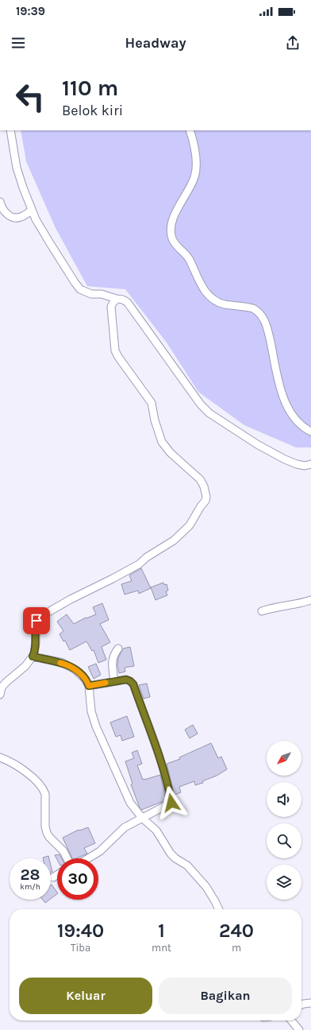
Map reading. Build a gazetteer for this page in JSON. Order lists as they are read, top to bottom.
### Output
{
  "north": "bottom left",
  "page": {
    "status": "19:39",
    "header": "Headway",
    "turn": ["110 m", "Belok kiri"],
    "speed": "28 km/h",
    "limit": "30",
    "eta": [
      "19:40",
      "Tiba",
      "1",
      "mnt",
      "240",
      "m"
    ],
    "buttons": ["Keluar", "Bagikan"]
  }
}
